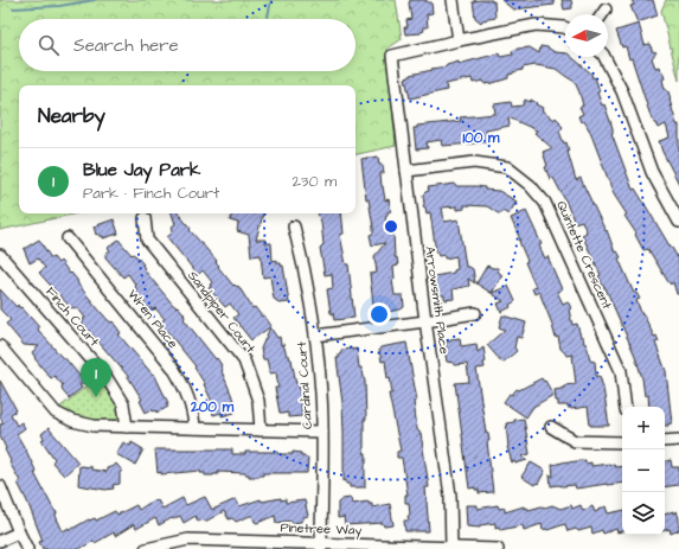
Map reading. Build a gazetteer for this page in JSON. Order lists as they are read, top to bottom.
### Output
{
  "streets": {
    "street": [
      "Quintette Crescent",
      "Arrowsmith Place",
      "Sandpiper Court",
      "Finch Court",
      "Wren Place",
      "Cardinal Court",
      "Pinetree Way"
    ]
  },
  "crossings": [
    ["Quintette Crescent", "Arrowsmith Place"],
    ["Arrowsmith Place", "Pinetree Way"],
    ["Cardinal Court", "Pinetree Way"]
  ],
  "north": "left",
  "page": {
    "search": "Search here",
    "heading": "Nearby",
    "list": [
      {
        "mark": "1",
        "name": "Blue Jay Park",
        "note": "Park · Finch Court",
        "value": "230 m"
      }
    ],
    "pins": "1",
    "map_buttons": ["+", "−"]
  },
  "rings": ["100 m", "200 m"]
}
